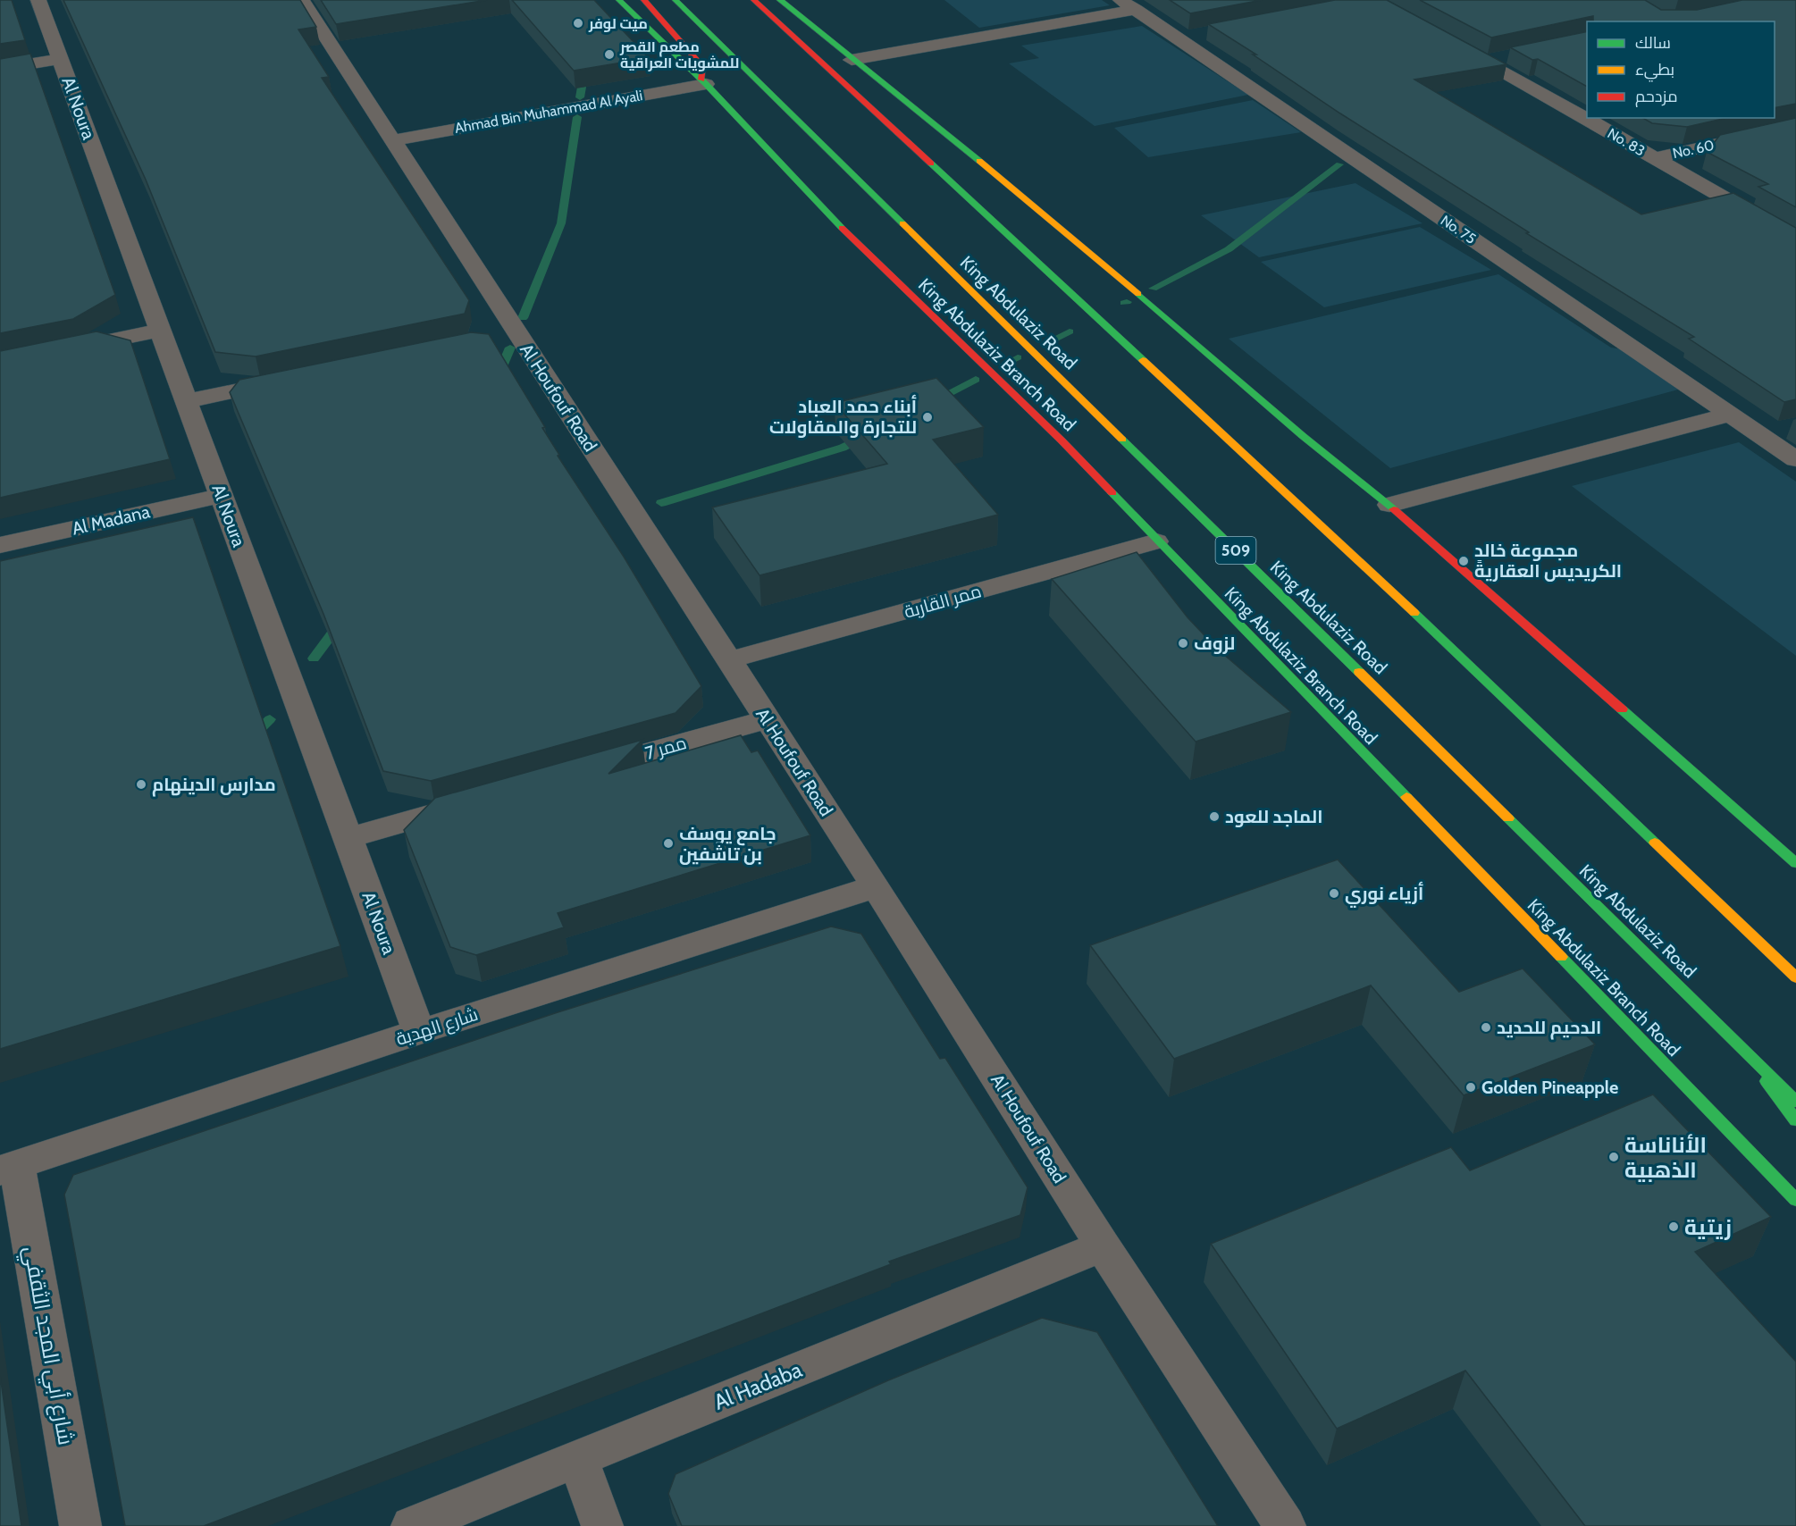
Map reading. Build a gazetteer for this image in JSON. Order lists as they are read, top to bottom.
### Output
{
  "streets": {
    "main road": ["King Abdulaziz Road", "King Abdulaziz Branch Road", "509"],
    "street": [
      "Al Noura",
      "Ahmad Bin Muhammad Al Ayali",
      "No. 83",
      "No. 60",
      "No. 75",
      "Al Houfouf Road",
      "Al Madana",
      "ممر القاربة",
      "ممر 7",
      "شارع الهدية",
      "شارع أبي المجد الثقفي",
      "Al Hadaba"
    ]
  },
  "crossings": [
    ["Al Noura", "Al Madana"],
    ["Al Noura", "شارع الهدية"],
    ["Ahmad Bin Muhammad Al Ayali", "King Abdulaziz Branch Road"],
    ["Ahmad Bin Muhammad Al Ayali", "Al Houfouf Road"],
    ["No. 83", "No. 60"],
    ["King Abdulaziz Branch Road", "ممر القاربة"],
    ["Al Houfouf Road", "ممر القاربة"],
    ["Al Houfouf Road", "ممر 7"],
    ["Al Houfouf Road", "شارع الهدية"],
    ["Al Houfouf Road", "Al Hadaba"],
    ["شارع الهدية", "شارع أبي المجد الثقفي"]
  ],
  "places": [
    "ميت لوفر",
    "مطعم القصر للمشويات العراقية",
    "أبناء حمد العباد للتجارة والمقاولات",
    "مجموعة خالد الكريديس العقاريةً",
    "لزوف",
    "مدارس الدينهام",
    "الماجد للعود",
    "جامع يوسف بن تاشفين",
    "أزياء نوري",
    "الدحيم للحديد",
    "Golden Pineapple",
    "الأناناسة الذهبية",
    "زيتية"
  ],
  "legend": ["سالك", "بطيء", "مزدحم"]
}
